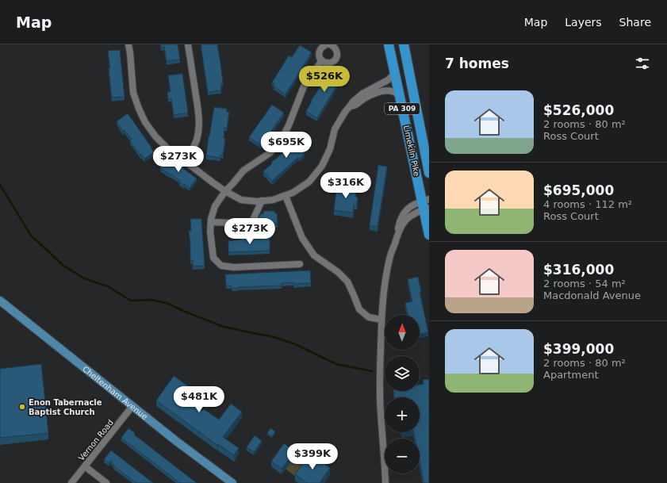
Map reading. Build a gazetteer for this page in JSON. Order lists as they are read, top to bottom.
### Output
{
  "streets": {
    "highway": ["PA 309", "Limekiln Pike"],
    "main road": ["Cheltenham Avenue"],
    "street": ["Vernon Road"]
  },
  "crossings": [
    ["PA 309", "Limekiln Pike"],
    ["Cheltenham Avenue", "Vernon Road"]
  ],
  "places": ["Enon Tabernacle Baptist Church"],
  "north": "top",
  "page": {
    "header": "Map",
    "nav": ["Map", "Layers", "Share"],
    "heading": "7 homes",
    "price": [
      "$526K",
      "$695K",
      "$273K",
      "$316K",
      "$273K",
      "$481K",
      "$399K"
    ],
    "list": [
      {
        "name": "$526,000",
        "note": "2 rooms · 80 m² · Ross Court"
      },
      {
        "name": "$695,000",
        "note": "4 rooms · 112 m² · Ross Court"
      },
      {
        "name": "$316,000",
        "note": "2 rooms · 54 m² · Macdonald Avenue"
      },
      {
        "name": "$399,000",
        "note": "2 rooms · 80 m² · Apartment"
      }
    ],
    "map_buttons": ["+", "−"]
  }
}
